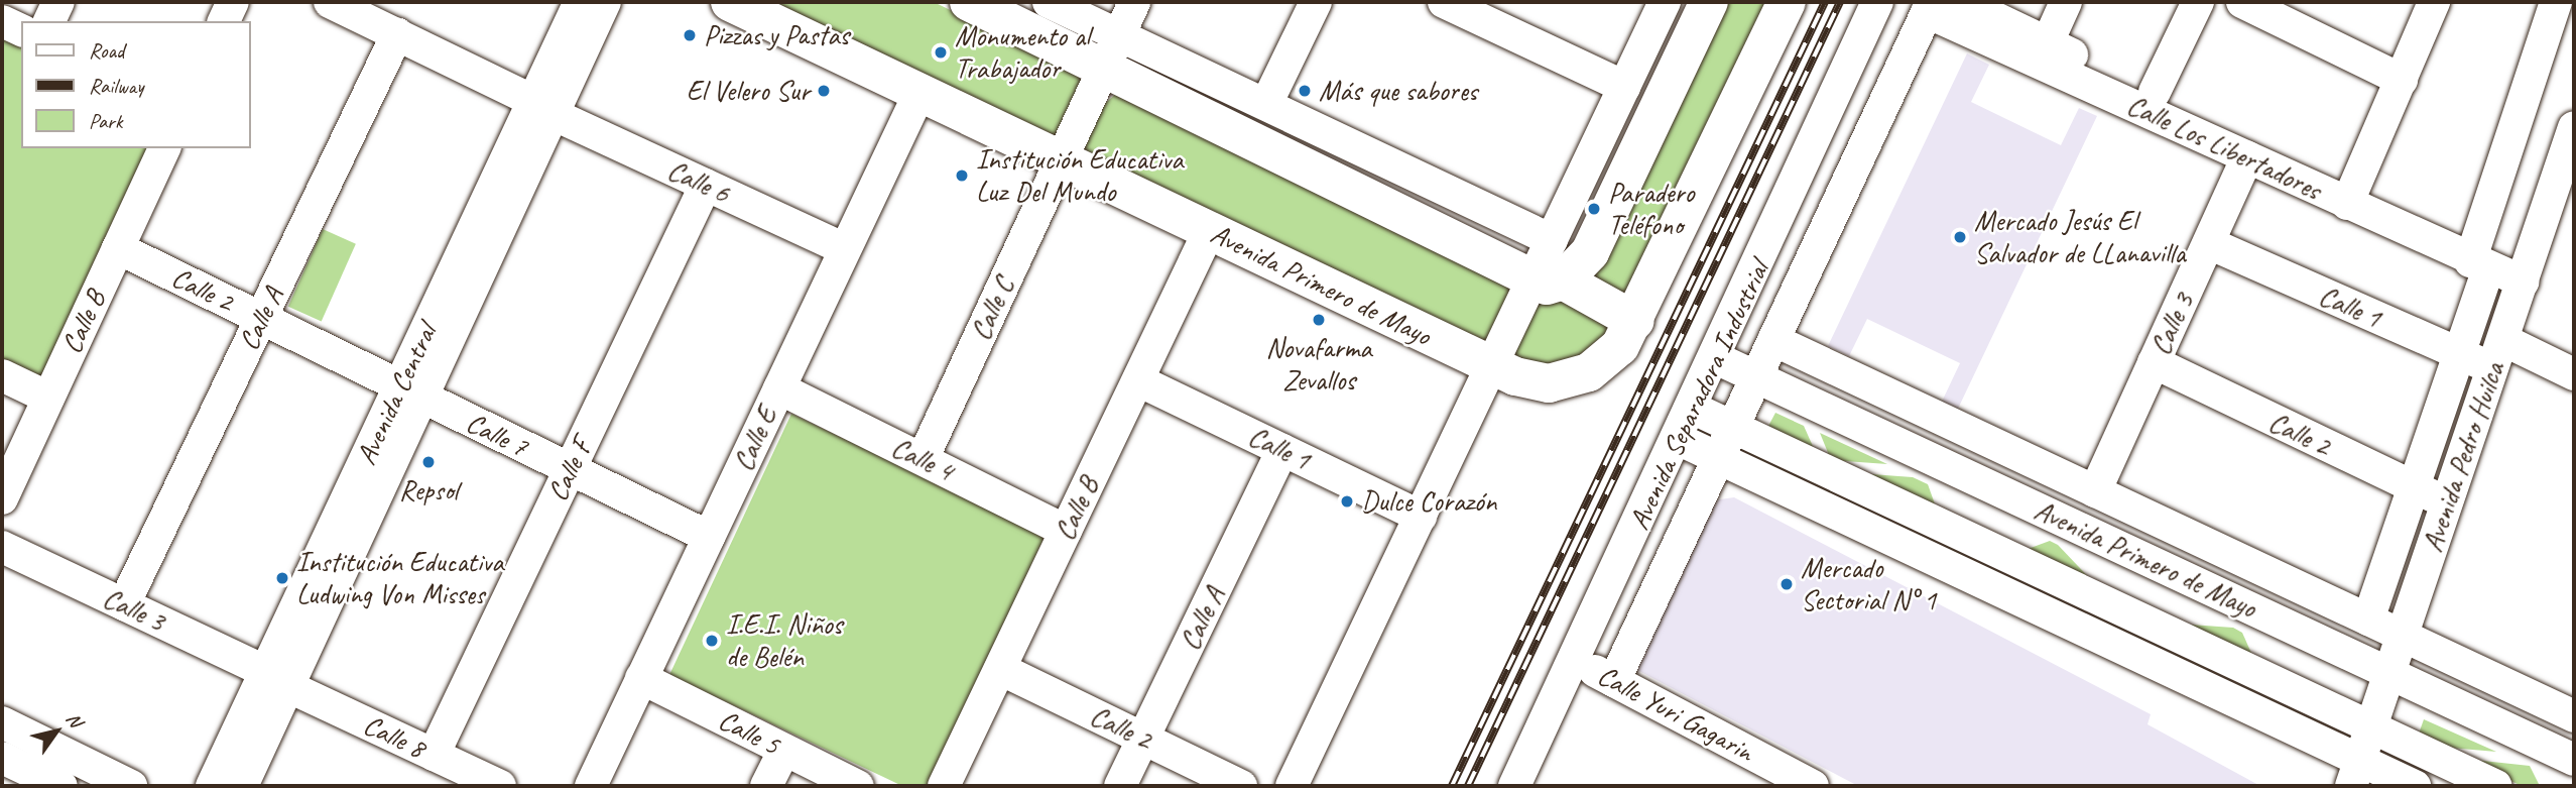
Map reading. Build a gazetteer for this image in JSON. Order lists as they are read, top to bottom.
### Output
{
  "streets": {
    "main road": ["Avenida Primero de Mayo"],
    "street": [
      "Calle Los Libertadores",
      "Calle 6",
      "Calle 2",
      "Calle 1",
      "Calle C",
      "Calle A",
      "Calle B",
      "Calle 3",
      "Avenida Central",
      "Avenida Separadora Industrial",
      "Calle 7",
      "Calle E",
      "Avenida Pedro Huilca",
      "Calle 4",
      "Calle F",
      "Calle Yuri Gagarin",
      "Calle 5",
      "Calle 8"
    ]
  },
  "crossings": [
    ["Calle Los Libertadores", "Calle 3"],
    ["Calle Los Libertadores", "Avenida Separadora Industrial"],
    ["Calle Los Libertadores", "Avenida Pedro Huilca"],
    ["Calle 6", "Avenida Central"],
    ["Calle 6", "Calle E"],
    ["Calle 6", "Calle F"],
    ["Avenida Primero de Mayo", "Calle C"],
    ["Avenida Primero de Mayo", "Calle B"],
    ["Avenida Primero de Mayo", "Calle 3"],
    ["Avenida Primero de Mayo", "Avenida Separadora Industrial"],
    ["Avenida Primero de Mayo", "Calle E"],
    ["Avenida Primero de Mayo", "Avenida Pedro Huilca"],
    ["Calle 2", "Calle A"],
    ["Calle 2", "Calle B"],
    ["Calle 2", "Calle 3"],
    ["Calle 2", "Avenida Central"],
    ["Calle 2", "Calle 7"],
    ["Calle 2", "Avenida Pedro Huilca"],
    ["Calle 1", "Calle A"],
    ["Calle 1", "Calle B"],
    ["Calle 1", "Calle 3"],
    ["Calle 1", "Avenida Pedro Huilca"],
    ["Calle C", "Calle 4"],
    ["Calle A", "Calle 3"],
    ["Calle B", "Calle 4"],
    ["Calle 3", "Avenida Central"],
    ["Calle 3", "Calle 8"],
    ["Avenida Central", "Calle 7"],
    ["Avenida Central", "Calle 8"],
    ["Avenida Separadora Industrial", "Calle Yuri Gagarin"],
    ["Calle 7", "Calle E"],
    ["Calle 7", "Calle F"],
    ["Calle E", "Calle 4"],
    ["Calle E", "Calle 5"],
    ["Calle F", "Calle 8"]
  ],
  "places": [
    "Pizzas y Pastas",
    "Monumento al Trabajador",
    "El Velero Sur",
    "Más que sabores",
    "Institución Educativa Luz Del Mundo",
    "Paradero Teléfono",
    "Mercado Jesús El Salvador de LLanavilla",
    "Novafarma Zevallos",
    "Repsol",
    "Dulce Corazón",
    "Institución Educativa Ludwing Von Misses",
    "Mercado Sectorial N° 1",
    "I.E.I. Niños de Belén"
  ],
  "legend": ["Road", "Railway", "Park"],
  "north": "top right"
}
